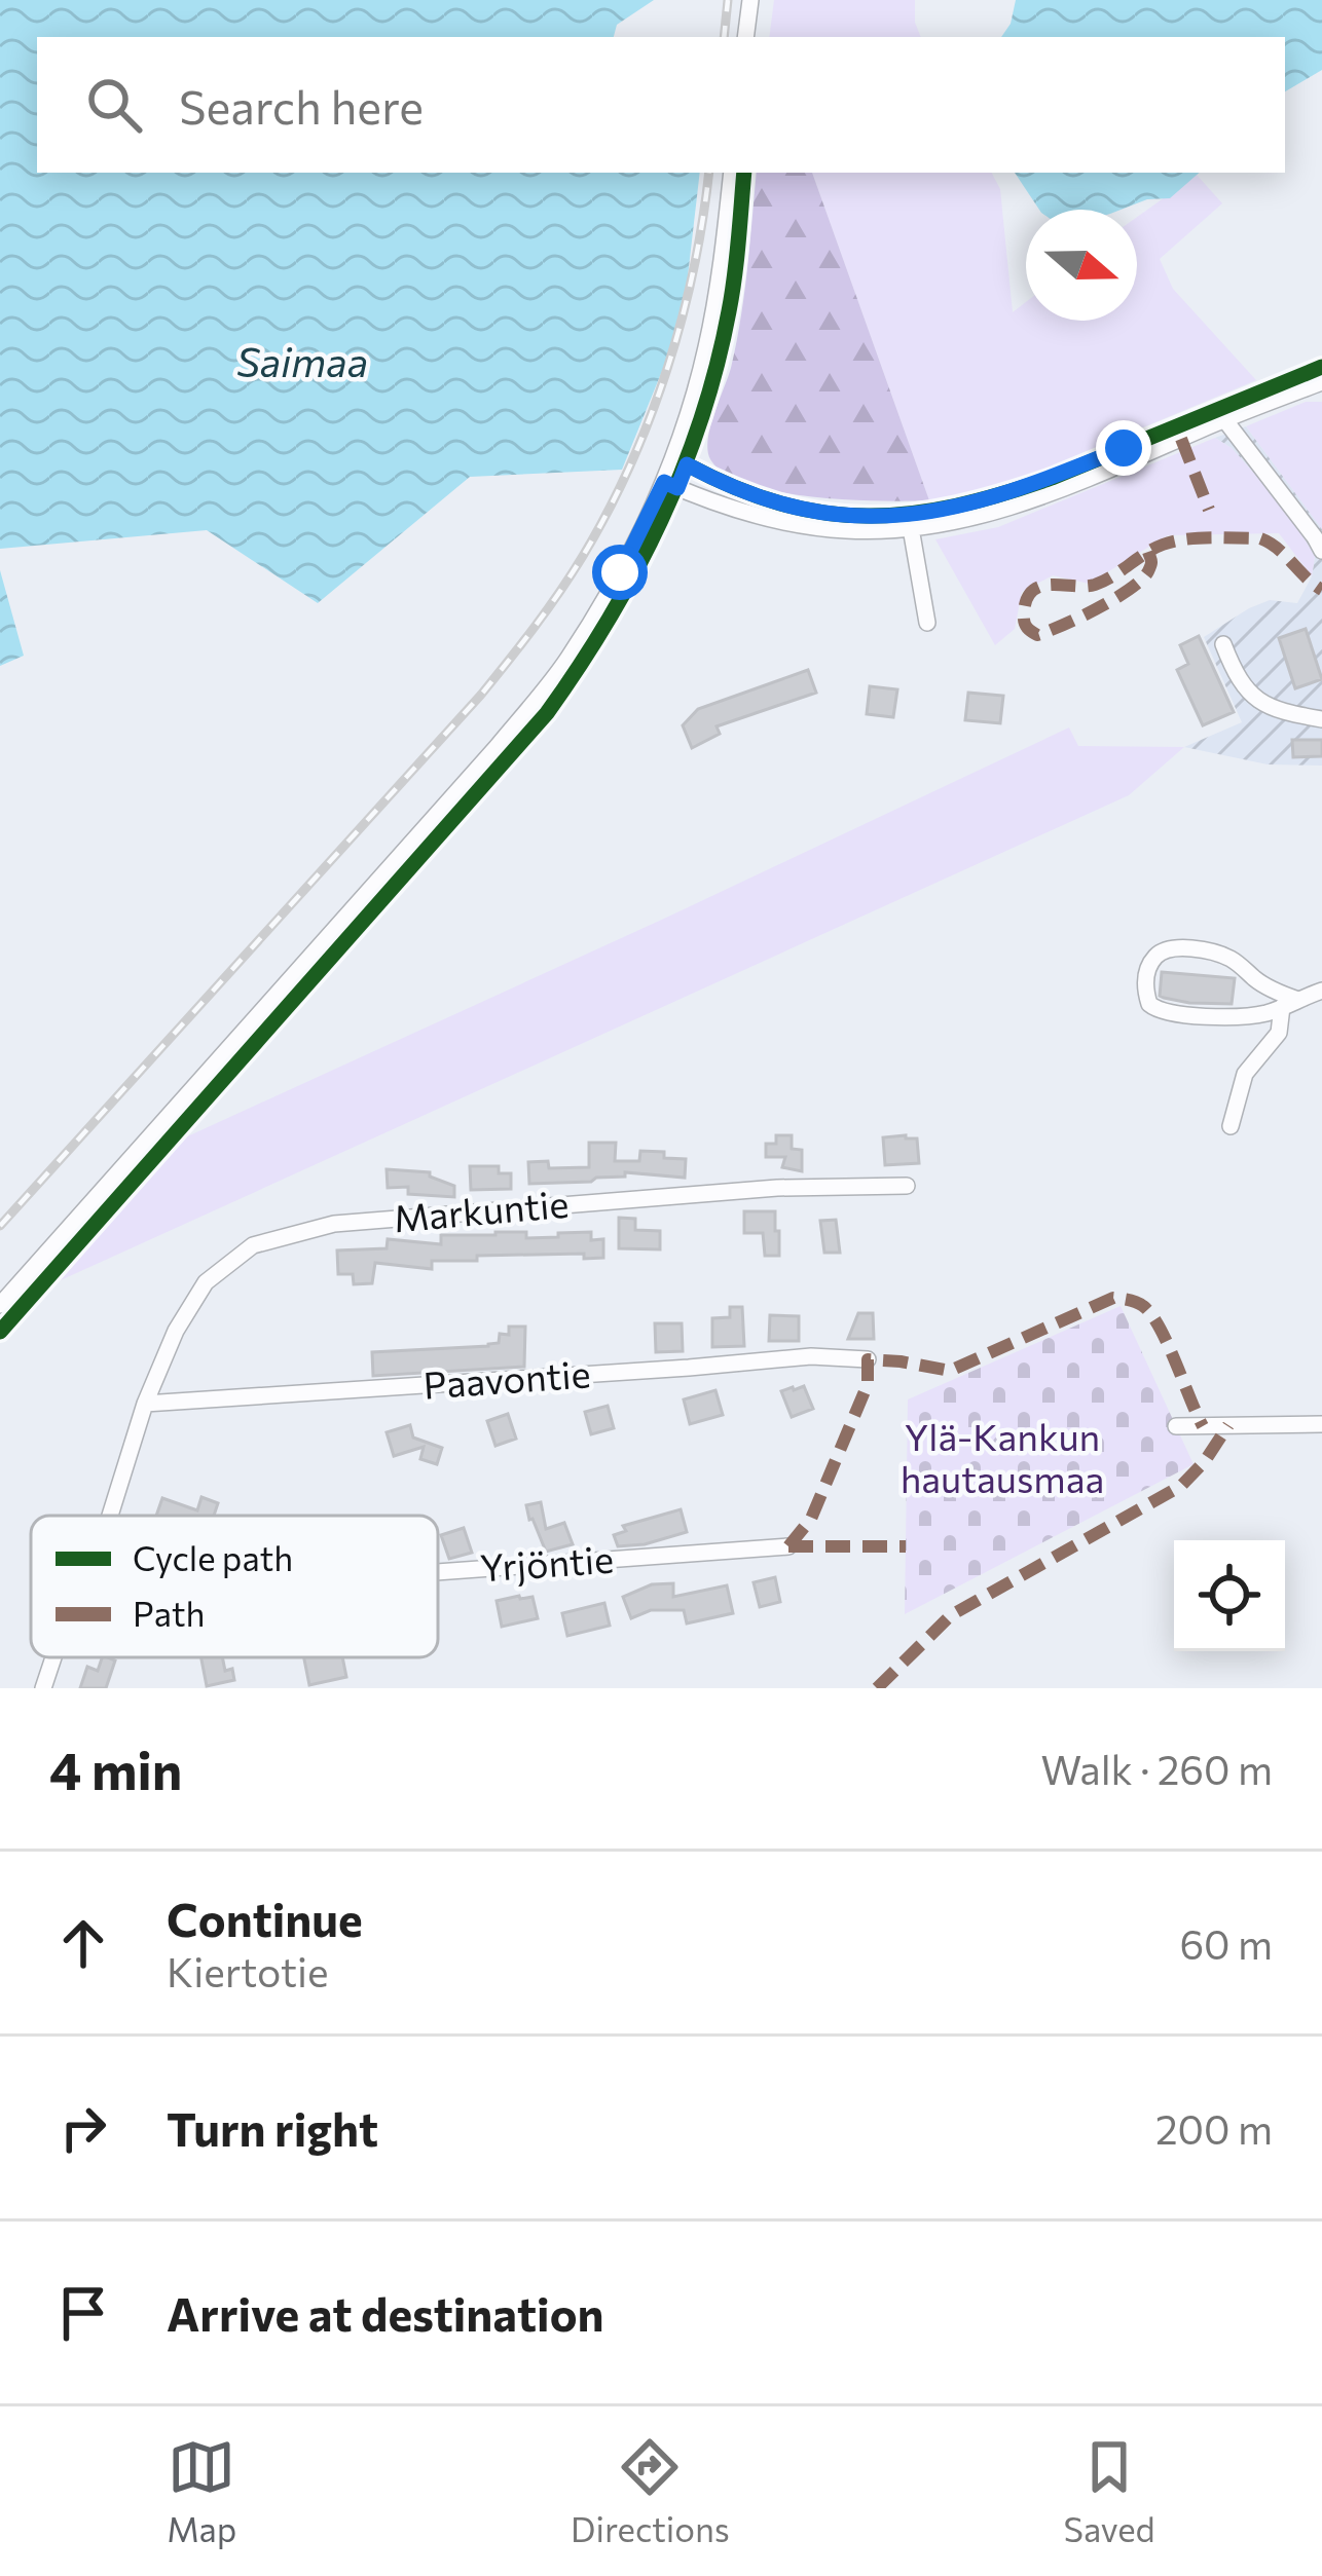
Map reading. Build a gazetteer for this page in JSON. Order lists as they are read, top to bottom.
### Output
{
  "streets": {
    "street": ["Markuntie", "Paavontie", "Yrjöntie"]
  },
  "crossings": [
    ["Markuntie", "Paavontie"]
  ],
  "water": ["Saimaa"],
  "parks": ["Ylä-Kankun hautausmaa"],
  "legend": ["Cycle path", "Path"],
  "north": "right",
  "page": {
    "search": "Search here",
    "heading": ["4 min", "Walk · 260 m"],
    "list": [
      ["Continue", "Kiertotie", "60 m"],
      ["Turn right", "200 m"],
      "Arrive at destination"
    ],
    "nav": ["Map", "Directions", "Saved"]
  }
}
